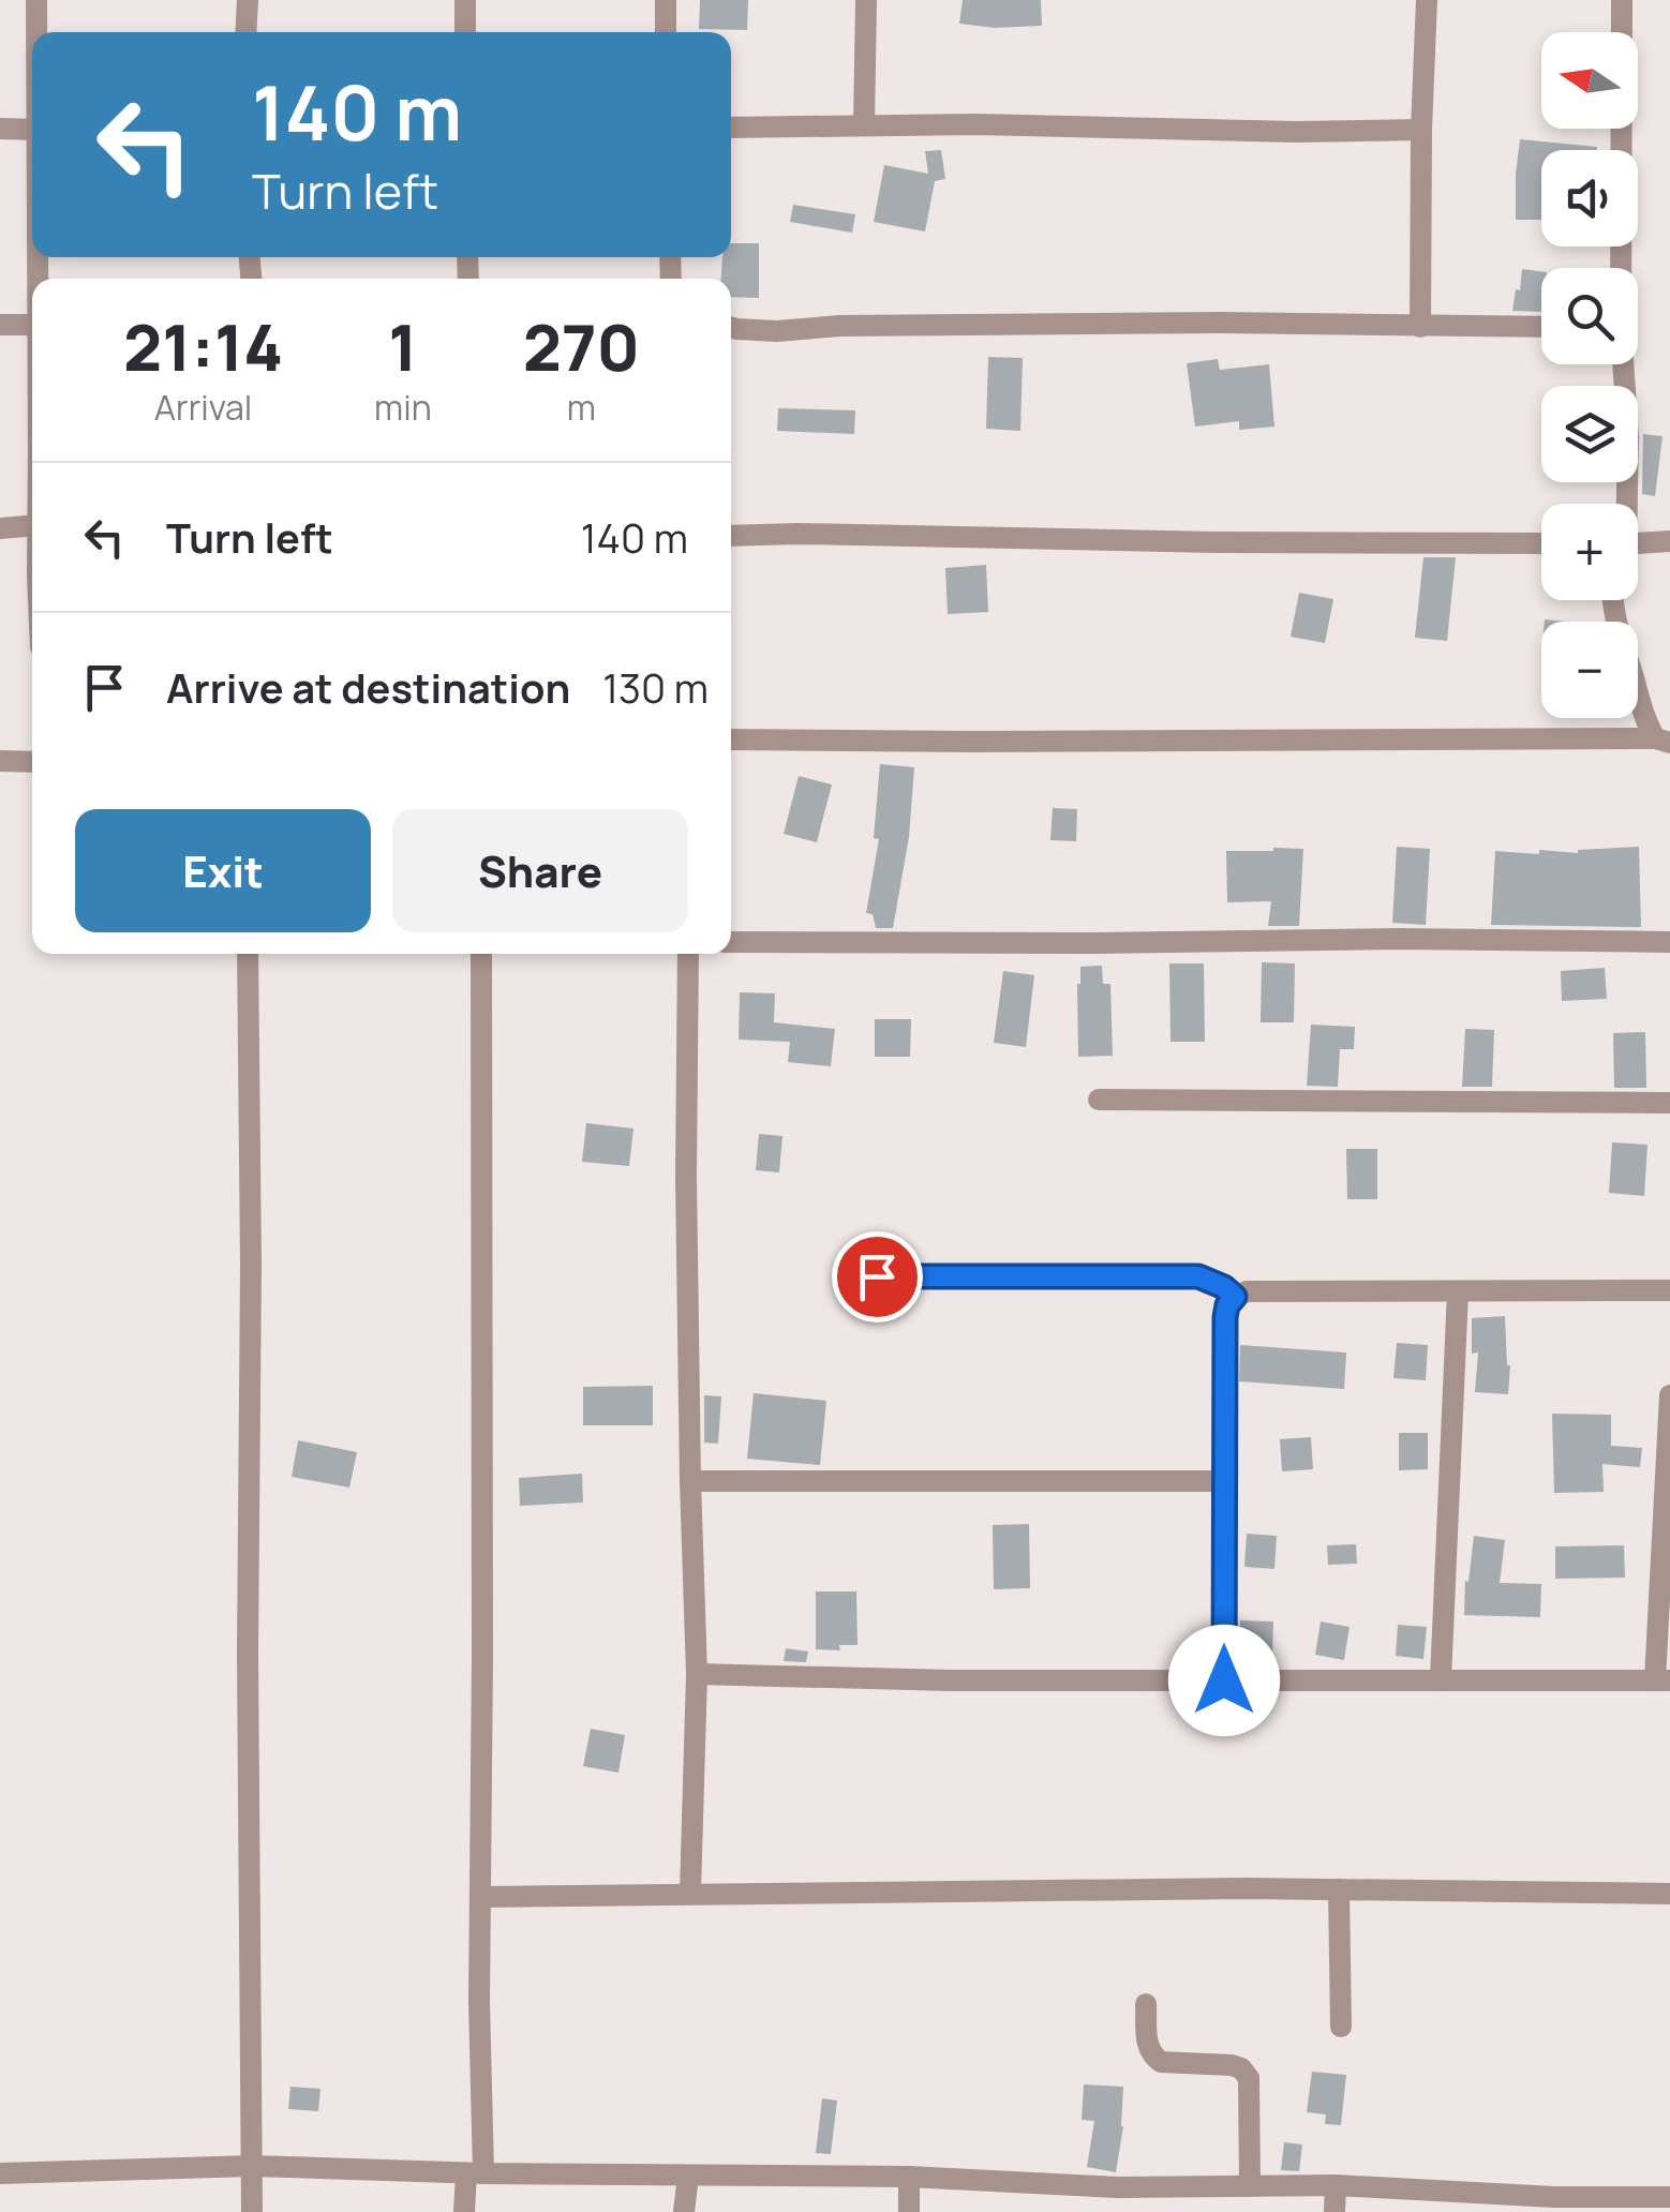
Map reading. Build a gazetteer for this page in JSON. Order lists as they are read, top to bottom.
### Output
{
  "north": "left",
  "page": {
    "map_buttons": ["+", "−"],
    "turn": ["140 m", "Turn left"],
    "eta": [
      "21:14",
      "Arrival",
      "1",
      "min",
      "270",
      "m"
    ],
    "list": [
      {
        "name": "Turn left",
        "value": "140 m"
      },
      {
        "name": "Arrive at destination",
        "value": "130 m"
      }
    ],
    "buttons": ["Exit", "Share"]
  }
}
